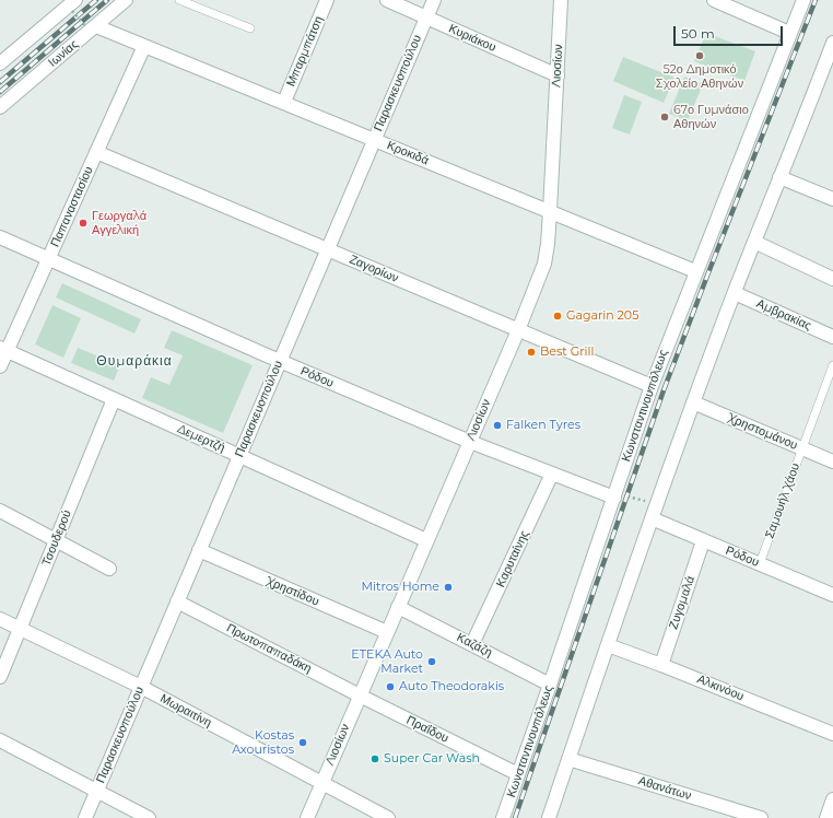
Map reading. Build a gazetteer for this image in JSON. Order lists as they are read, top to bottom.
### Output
{
  "streets": {
    "street": [
      "Κυριάκου",
      "Μπαρμπάτση",
      "Ιωνίας",
      "Λιοσίων",
      "Παρασκευοπούλου",
      "Κροκιδά",
      "Παπαναστασίου",
      "Ζαγορίων",
      "Αμβρακίας",
      "Ρόδου",
      "Κωνσταντινουπόλεως",
      "Χρηστομάνου",
      "Δεμερτζή",
      "Τσουδερού",
      "Καρυταίνης",
      "Χρηστίδου",
      "Ζυγομαλά",
      "Καζάζη",
      "Πρωτοπαπαδάκη",
      "Αλκινόου",
      "Μωραιτίνη",
      "Πραΐδου",
      "Αθανάτων"
    ],
    "lane": ["Σαμουήλ Χάου"]
  },
  "crossings": [
    ["Κυριάκου", "Λιοσίων"],
    ["Κυριάκου", "Παρασκευοπούλου"],
    ["Μπαρμπάτση", "Κροκιδά"],
    ["Ιωνίας", "Κροκιδά"],
    ["Λιοσίων", "Κροκιδά"],
    ["Λιοσίων", "Ζαγορίων"],
    ["Λιοσίων", "Ρόδου"],
    ["Λιοσίων", "Δεμερτζή"],
    ["Λιοσίων", "Χρηστίδου"],
    ["Λιοσίων", "Καζάζη"],
    ["Λιοσίων", "Πρωτοπαπαδάκη"],
    ["Λιοσίων", "Μωραιτίνη"],
    ["Λιοσίων", "Πραΐδου"],
    ["Παρασκευοπούλου", "Κροκιδά"],
    ["Παρασκευοπούλου", "Ζαγορίων"],
    ["Παρασκευοπούλου", "Ρόδου"],
    ["Παρασκευοπούλου", "Δεμερτζή"],
    ["Παρασκευοπούλου", "Χρηστίδου"],
    ["Παρασκευοπούλου", "Πρωτοπαπαδάκη"],
    ["Παρασκευοπούλου", "Μωραιτίνη"],
    ["Κροκιδά", "Παπαναστασίου"],
    ["Κροκιδά", "Κωνσταντινουπόλεως"],
    ["Παπαναστασίου", "Ζαγορίων"],
    ["Παπαναστασίου", "Ρόδου"],
    ["Παπαναστασίου", "Δεμερτζή"],
    ["Ζαγορίων", "Κωνσταντινουπόλεως"],
    ["Ρόδου", "Κωνσταντινουπόλεως"],
    ["Ρόδου", "Σαμουήλ Χάου"],
    ["Ρόδου", "Καρυταίνης"],
    ["Ρόδου", "Ζυγομαλά"],
    ["Κωνσταντινουπόλεως", "Καζάζη"],
    ["Κωνσταντινουπόλεως", "Πραΐδου"],
    ["Χρηστομάνου", "Σαμουήλ Χάου"],
    ["Δεμερτζή", "Τσουδερού"],
    ["Τσουδερού", "Μωραιτίνη"],
    ["Καρυταίνης", "Καζάζη"],
    ["Ζυγομαλά", "Αλκινόου"],
    ["Πρωτοπαπαδάκη", "Πραΐδου"]
  ],
  "districts": ["Θυμαράκια"],
  "places": [
    "52ο Δημοτικό Σχολείο Αθηνών",
    "67ο Γυμνάσιο Αθηνών",
    "Γεωργαλά Αγγελική",
    "Gagarin 205",
    "Best Grill",
    "Falken Tyres",
    "Mitros Home",
    "ETEKA Auto Market",
    "Auto Theodorakis",
    "Kostas Axouristos",
    "Super Car Wash"
  ],
  "scale_bar": "50 m"
}
